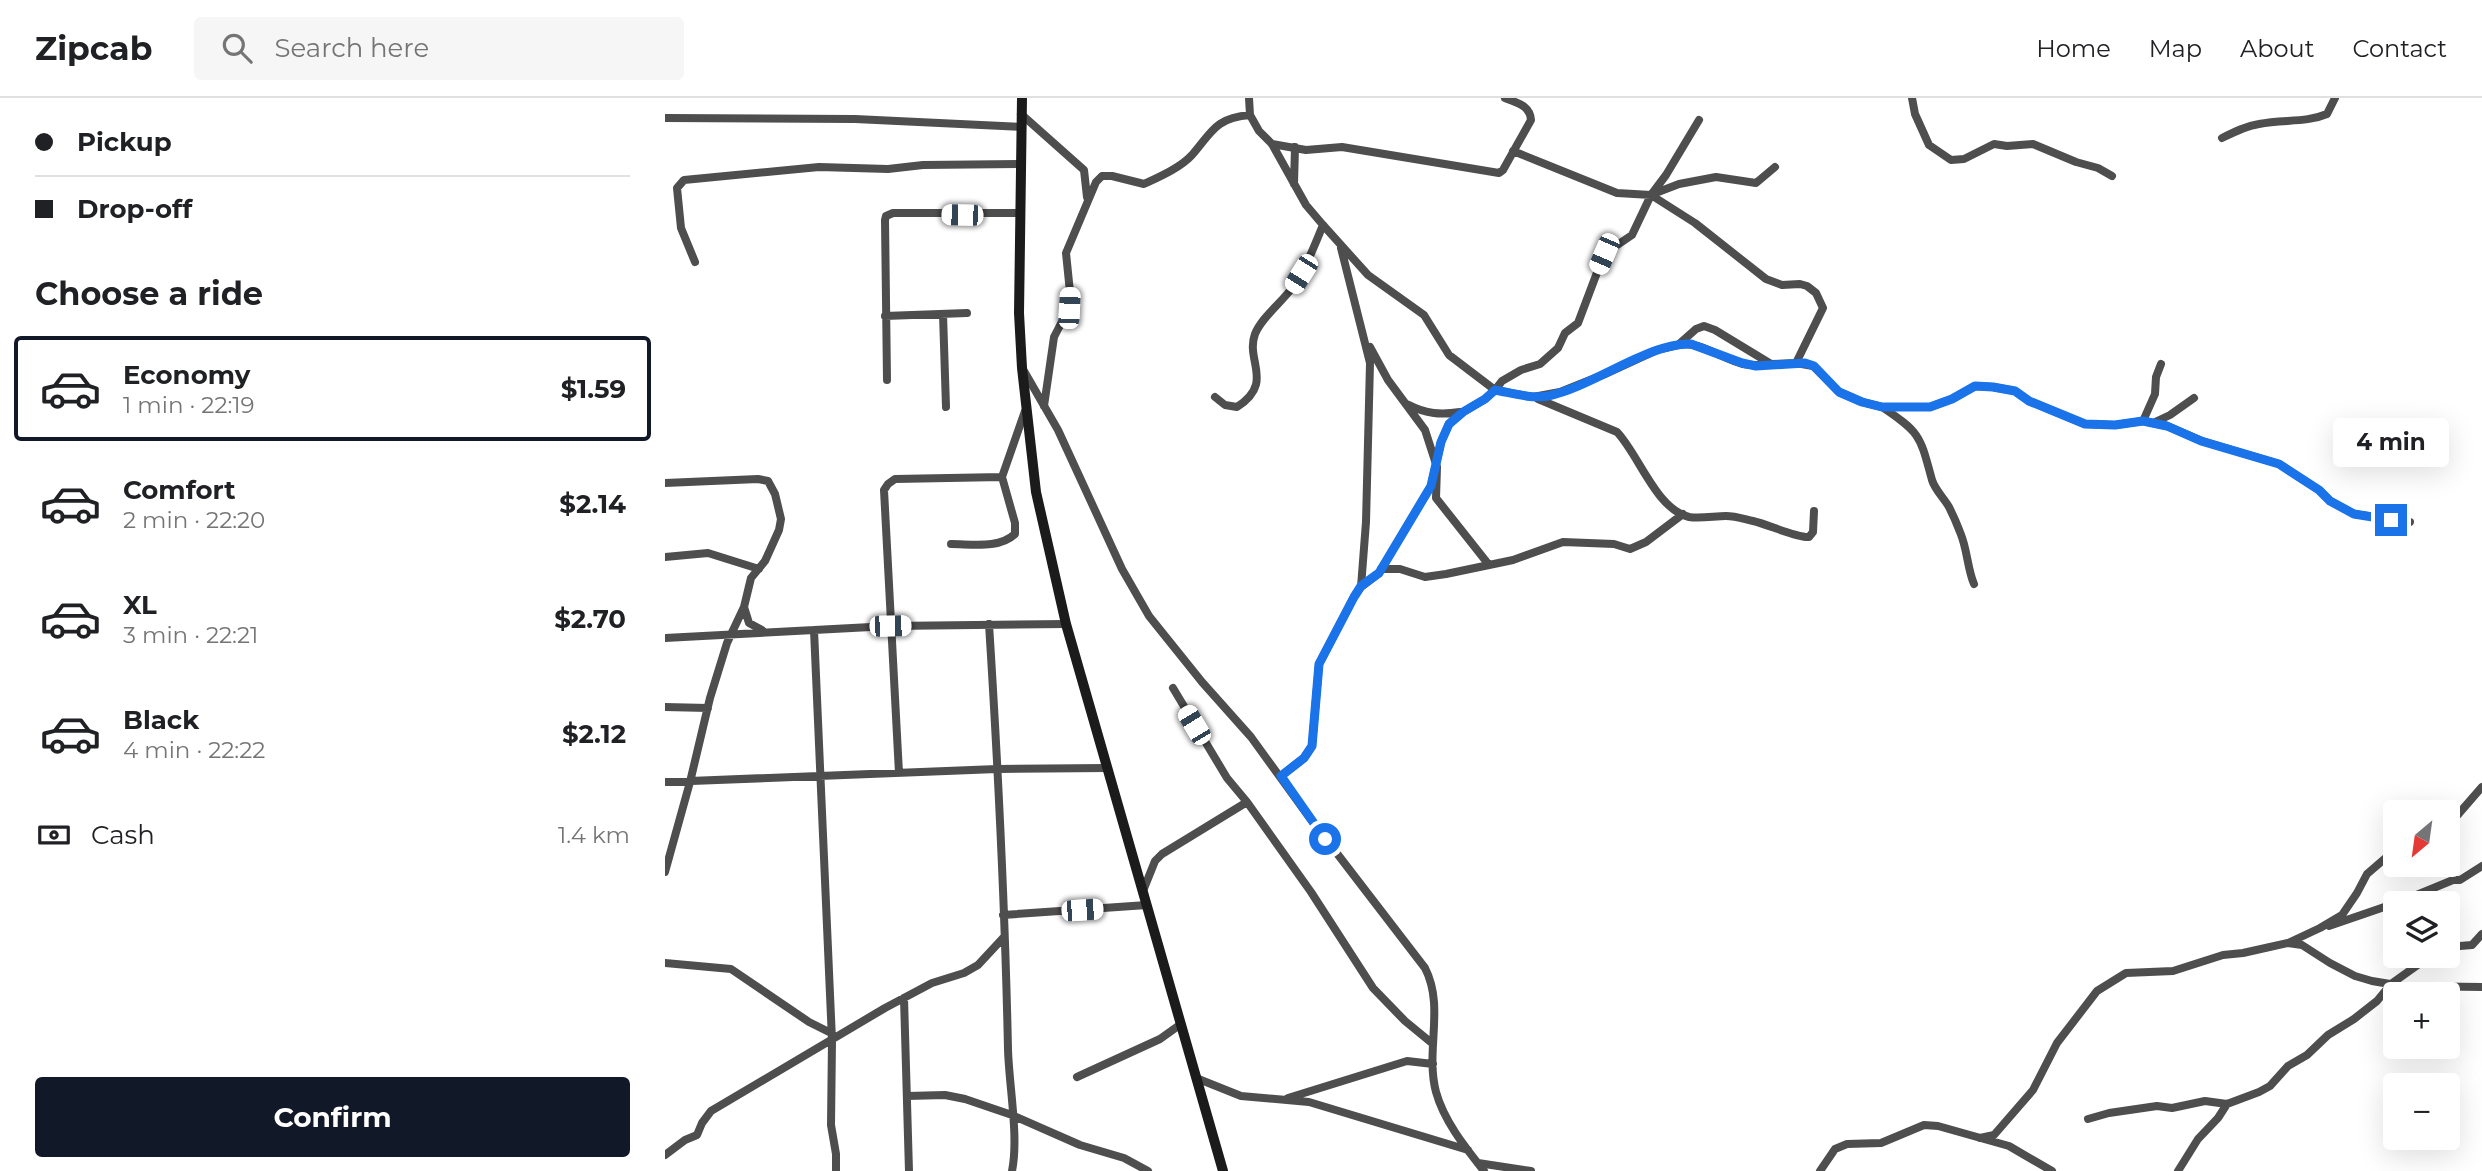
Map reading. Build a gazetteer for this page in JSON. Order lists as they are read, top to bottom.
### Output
{
  "north": "bottom left",
  "page": {
    "header": "Zipcab",
    "search": "Search here",
    "nav": [
      "Home",
      "Map",
      "About",
      "Contact"
    ],
    "banner": ["Pickup", "Drop-off"],
    "heading": "Choose a ride",
    "list": [
      {
        "name": "Economy",
        "note": "1 min · 22:19",
        "value": "$1.59"
      },
      {
        "name": "Comfort",
        "note": "2 min · 22:20",
        "value": "$2.14"
      },
      {
        "name": "XL",
        "note": "3 min · 22:21",
        "value": "$2.70"
      },
      {
        "name": "Black",
        "note": "4 min · 22:22",
        "value": "$2.12"
      }
    ],
    "bubble": "4 min",
    "pay": ["Cash", "1.4 km"],
    "map_buttons": ["+", "−"],
    "buttons": "Confirm"
  }
}
